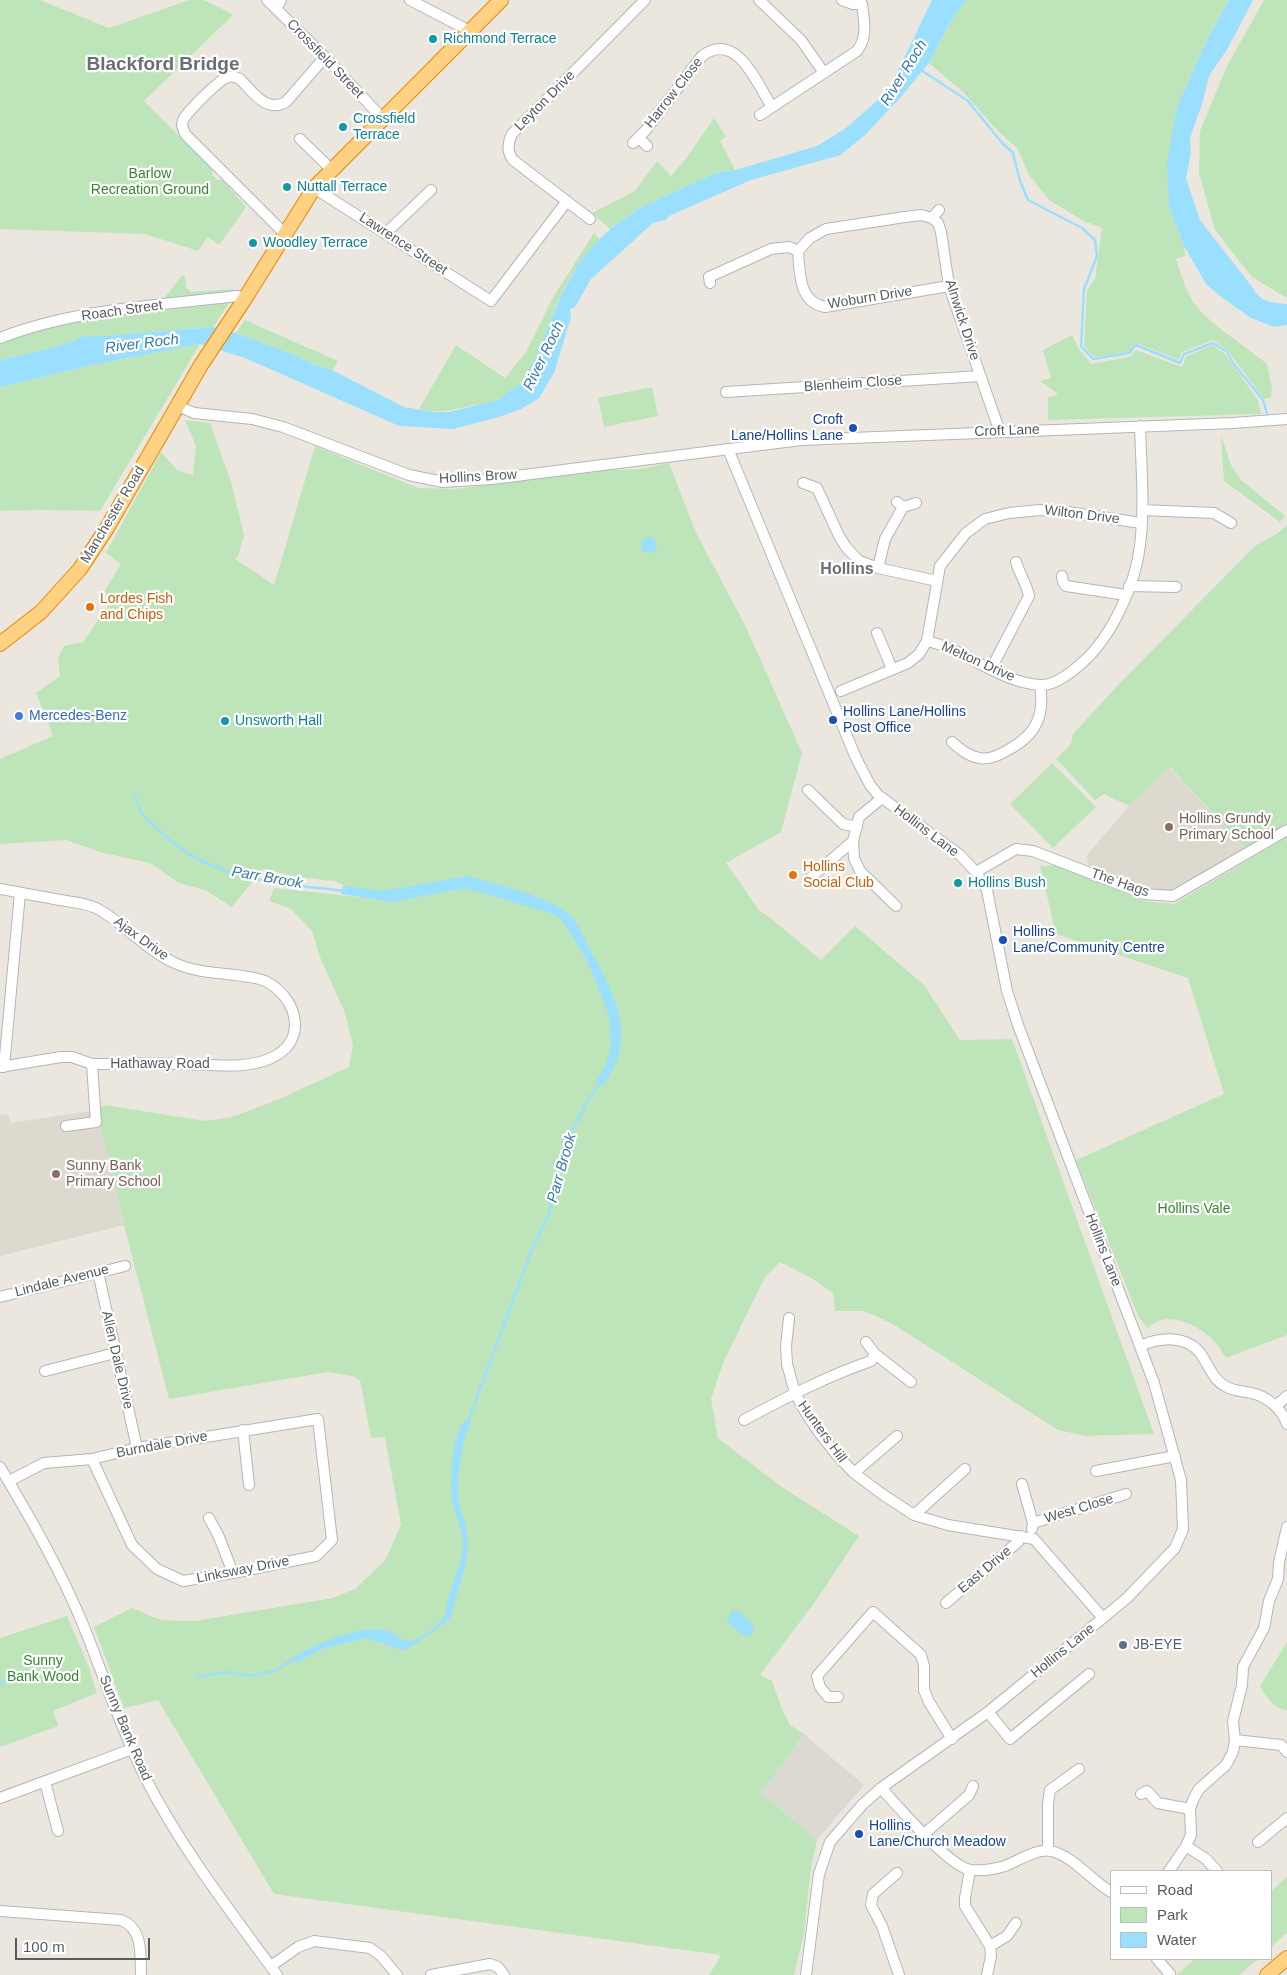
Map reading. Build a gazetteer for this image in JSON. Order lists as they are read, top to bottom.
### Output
{
  "streets": {
    "highway": ["Manchester Road"],
    "street": [
      "Crossfield Street",
      "Harrow Close",
      "Leyton Drive",
      "Lawrence Street",
      "Woburn Drive",
      "Roach Street",
      "Alnwick Drive",
      "Blenheim Close",
      "Croft Lane",
      "Hollins Brow",
      "Wilton Drive",
      "Melton Drive",
      "Hollins Lane",
      "The Hags",
      "Ajax Drive",
      "Hathaway Road",
      "Lindale Avenue",
      "Allen Dale Drive",
      "Hunters Hill",
      "Burndale Drive",
      "West Close",
      "Linksway Drive",
      "East Drive",
      "Sunny Bank Road"
    ]
  },
  "crossings": [
    ["Leyton Drive", "Lawrence Street"],
    ["Woburn Drive", "Alnwick Drive"],
    ["Roach Street", "Manchester Road"],
    ["Alnwick Drive", "Blenheim Close"],
    ["Alnwick Drive", "Croft Lane"],
    ["Croft Lane", "Hollins Brow"],
    ["Croft Lane", "Hollins Lane"],
    ["Hollins Brow", "Manchester Road"],
    ["Hollins Brow", "Hollins Lane"],
    ["Wilton Drive", "Melton Drive"],
    ["Hollins Lane", "The Hags"],
    ["Ajax Drive", "Hathaway Road"],
    ["Lindale Avenue", "Allen Dale Drive"],
    ["Allen Dale Drive", "Burndale Drive"],
    ["Hunters Hill", "East Drive"],
    ["Burndale Drive", "Linksway Drive"],
    ["Burndale Drive", "Sunny Bank Road"]
  ],
  "districts": ["Blackford Bridge", "Hollins"],
  "water": ["River Roch", "Parr Brook"],
  "parks": ["Barlow Recreation Ground", "Hollins Vale", "Sunny Bank Wood"],
  "places": [
    "Richmond Terrace",
    "Crossfield Terrace",
    "Nuttall Terrace",
    "Woodley Terrace",
    "Croft Lane/Hollins Lane",
    "Lordes Fish and Chips",
    "Mercedes-Benz",
    "Hollins Lane/Hollins Post Office",
    "Unsworth Hall",
    "Hollins Grundy Primary School",
    "Hollins Social Club",
    "Hollins Bush",
    "Hollins Lane/Community Centre",
    "Sunny Bank Primary School",
    "JB-EYE",
    "Hollins Lane/Church Meadow"
  ],
  "legend": ["Road", "Park", "Water"],
  "scale_bar": "100 m"
}
